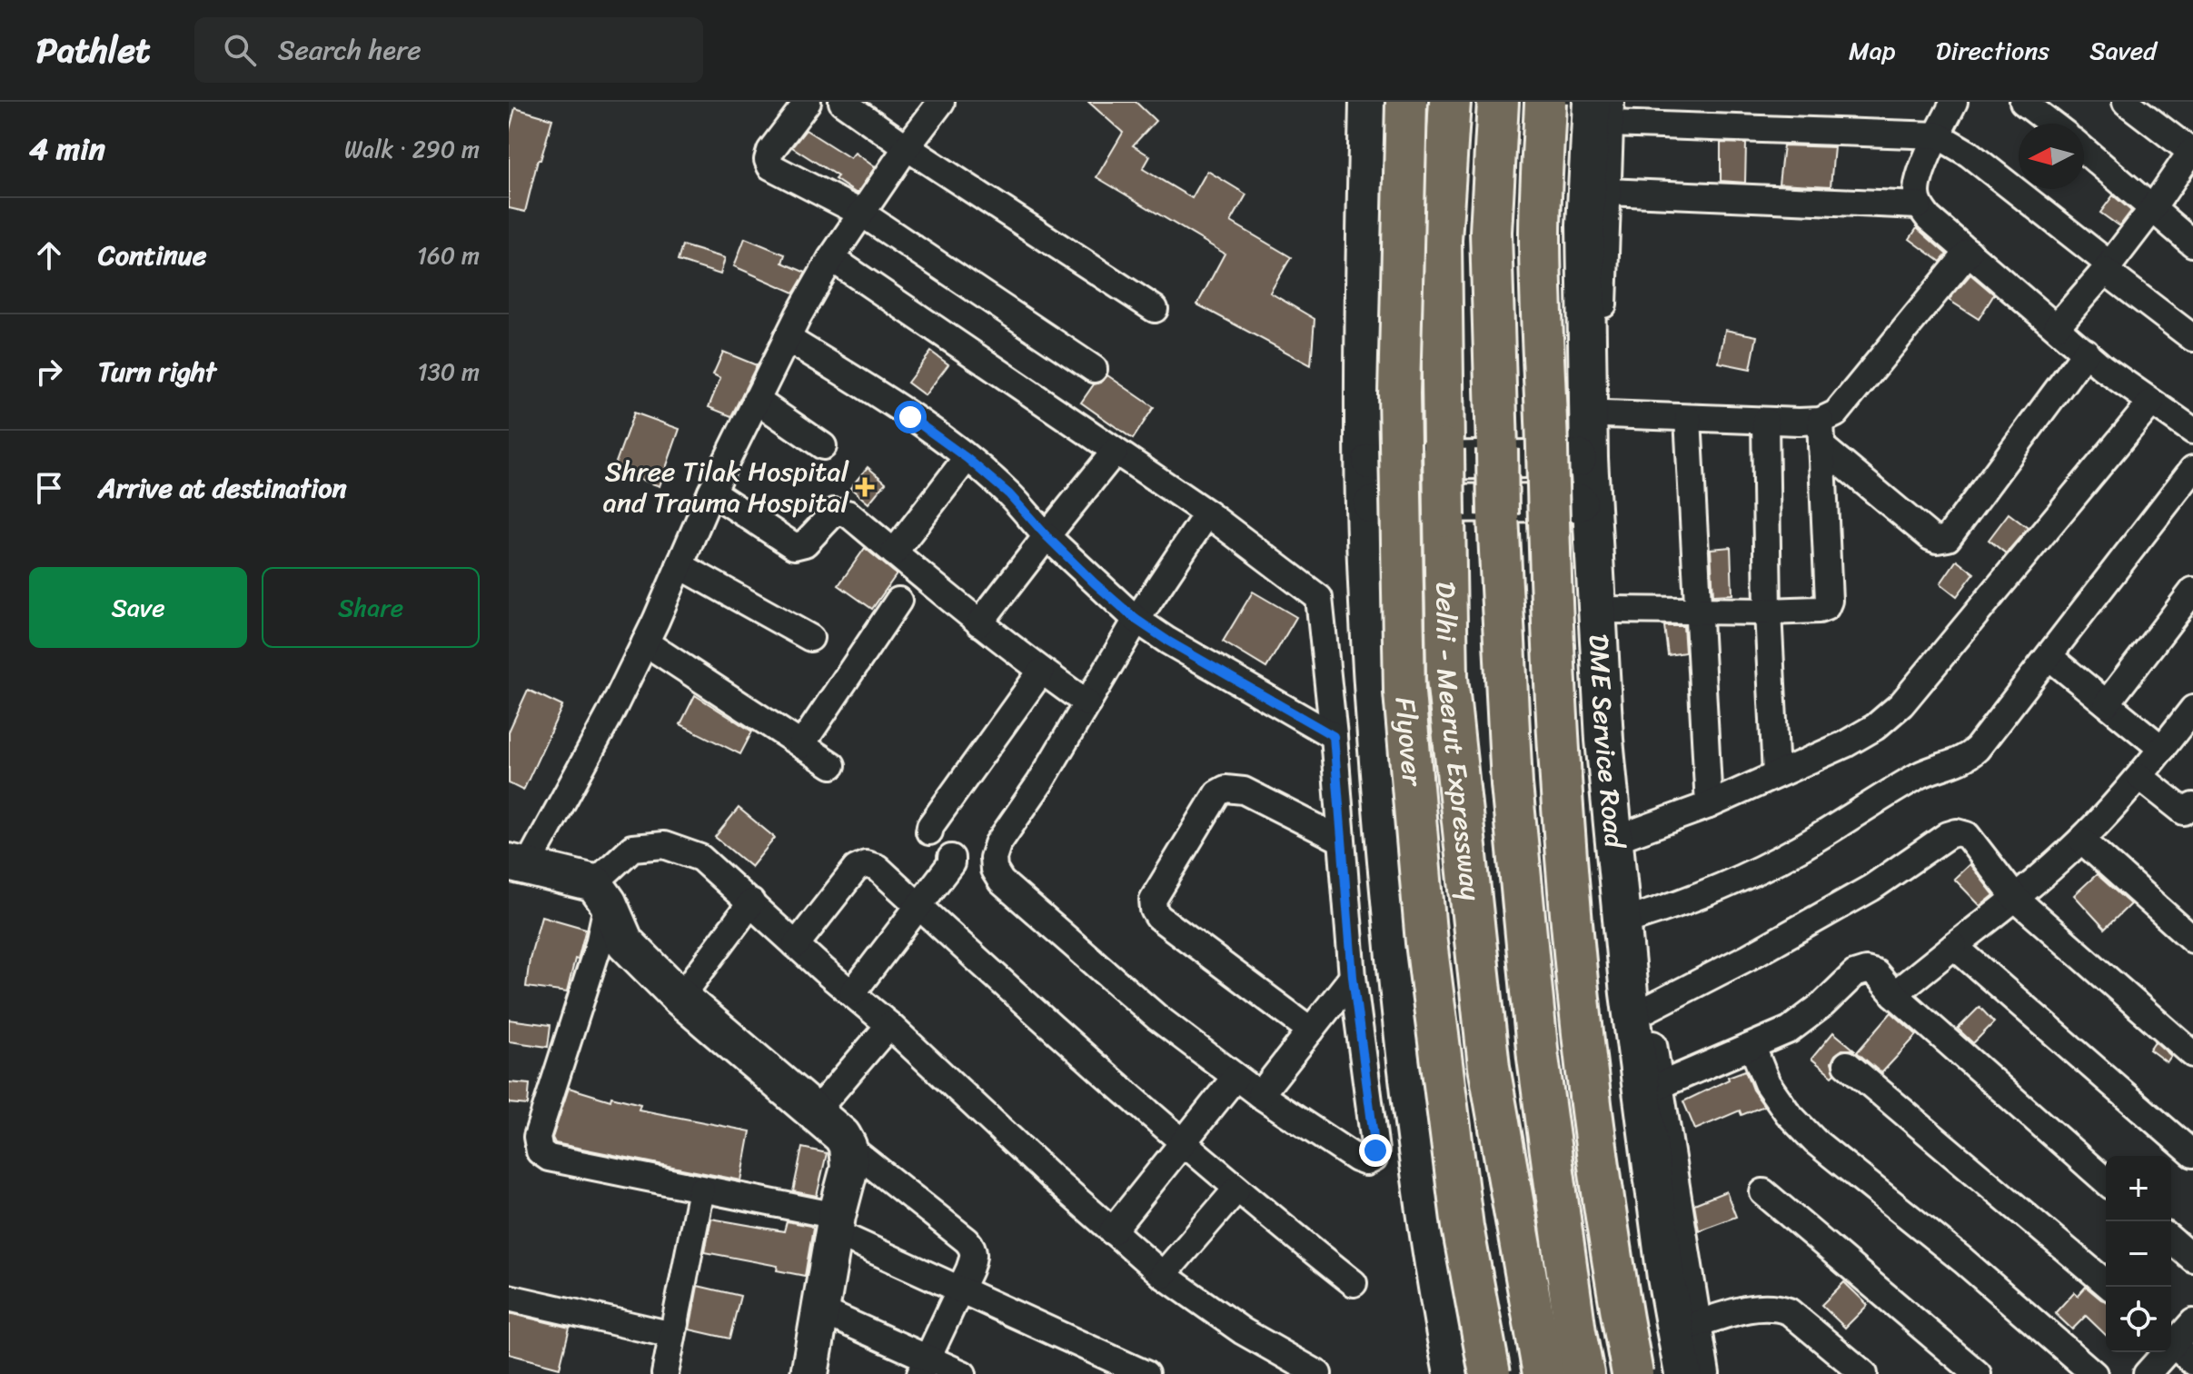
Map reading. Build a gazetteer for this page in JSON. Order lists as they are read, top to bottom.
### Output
{
  "streets": {
    "highway": ["Flyover", "Delhi - Meerut Expressway"],
    "main road": ["DME Service Road"]
  },
  "places": {
    "health": ["Shree Tilak Hospital and Trauma Hospital"]
  },
  "north": "left",
  "page": {
    "header": "Pathlet",
    "search": "Search here",
    "nav": ["Map", "Directions", "Saved"],
    "heading": ["4 min", "Walk · 290 m"],
    "list": [
      ["Continue", "160 m"],
      ["Turn right", "130 m"],
      "Arrive at destination"
    ],
    "buttons": ["Save", "Share"],
    "map_buttons": ["+", "−"]
  }
}
